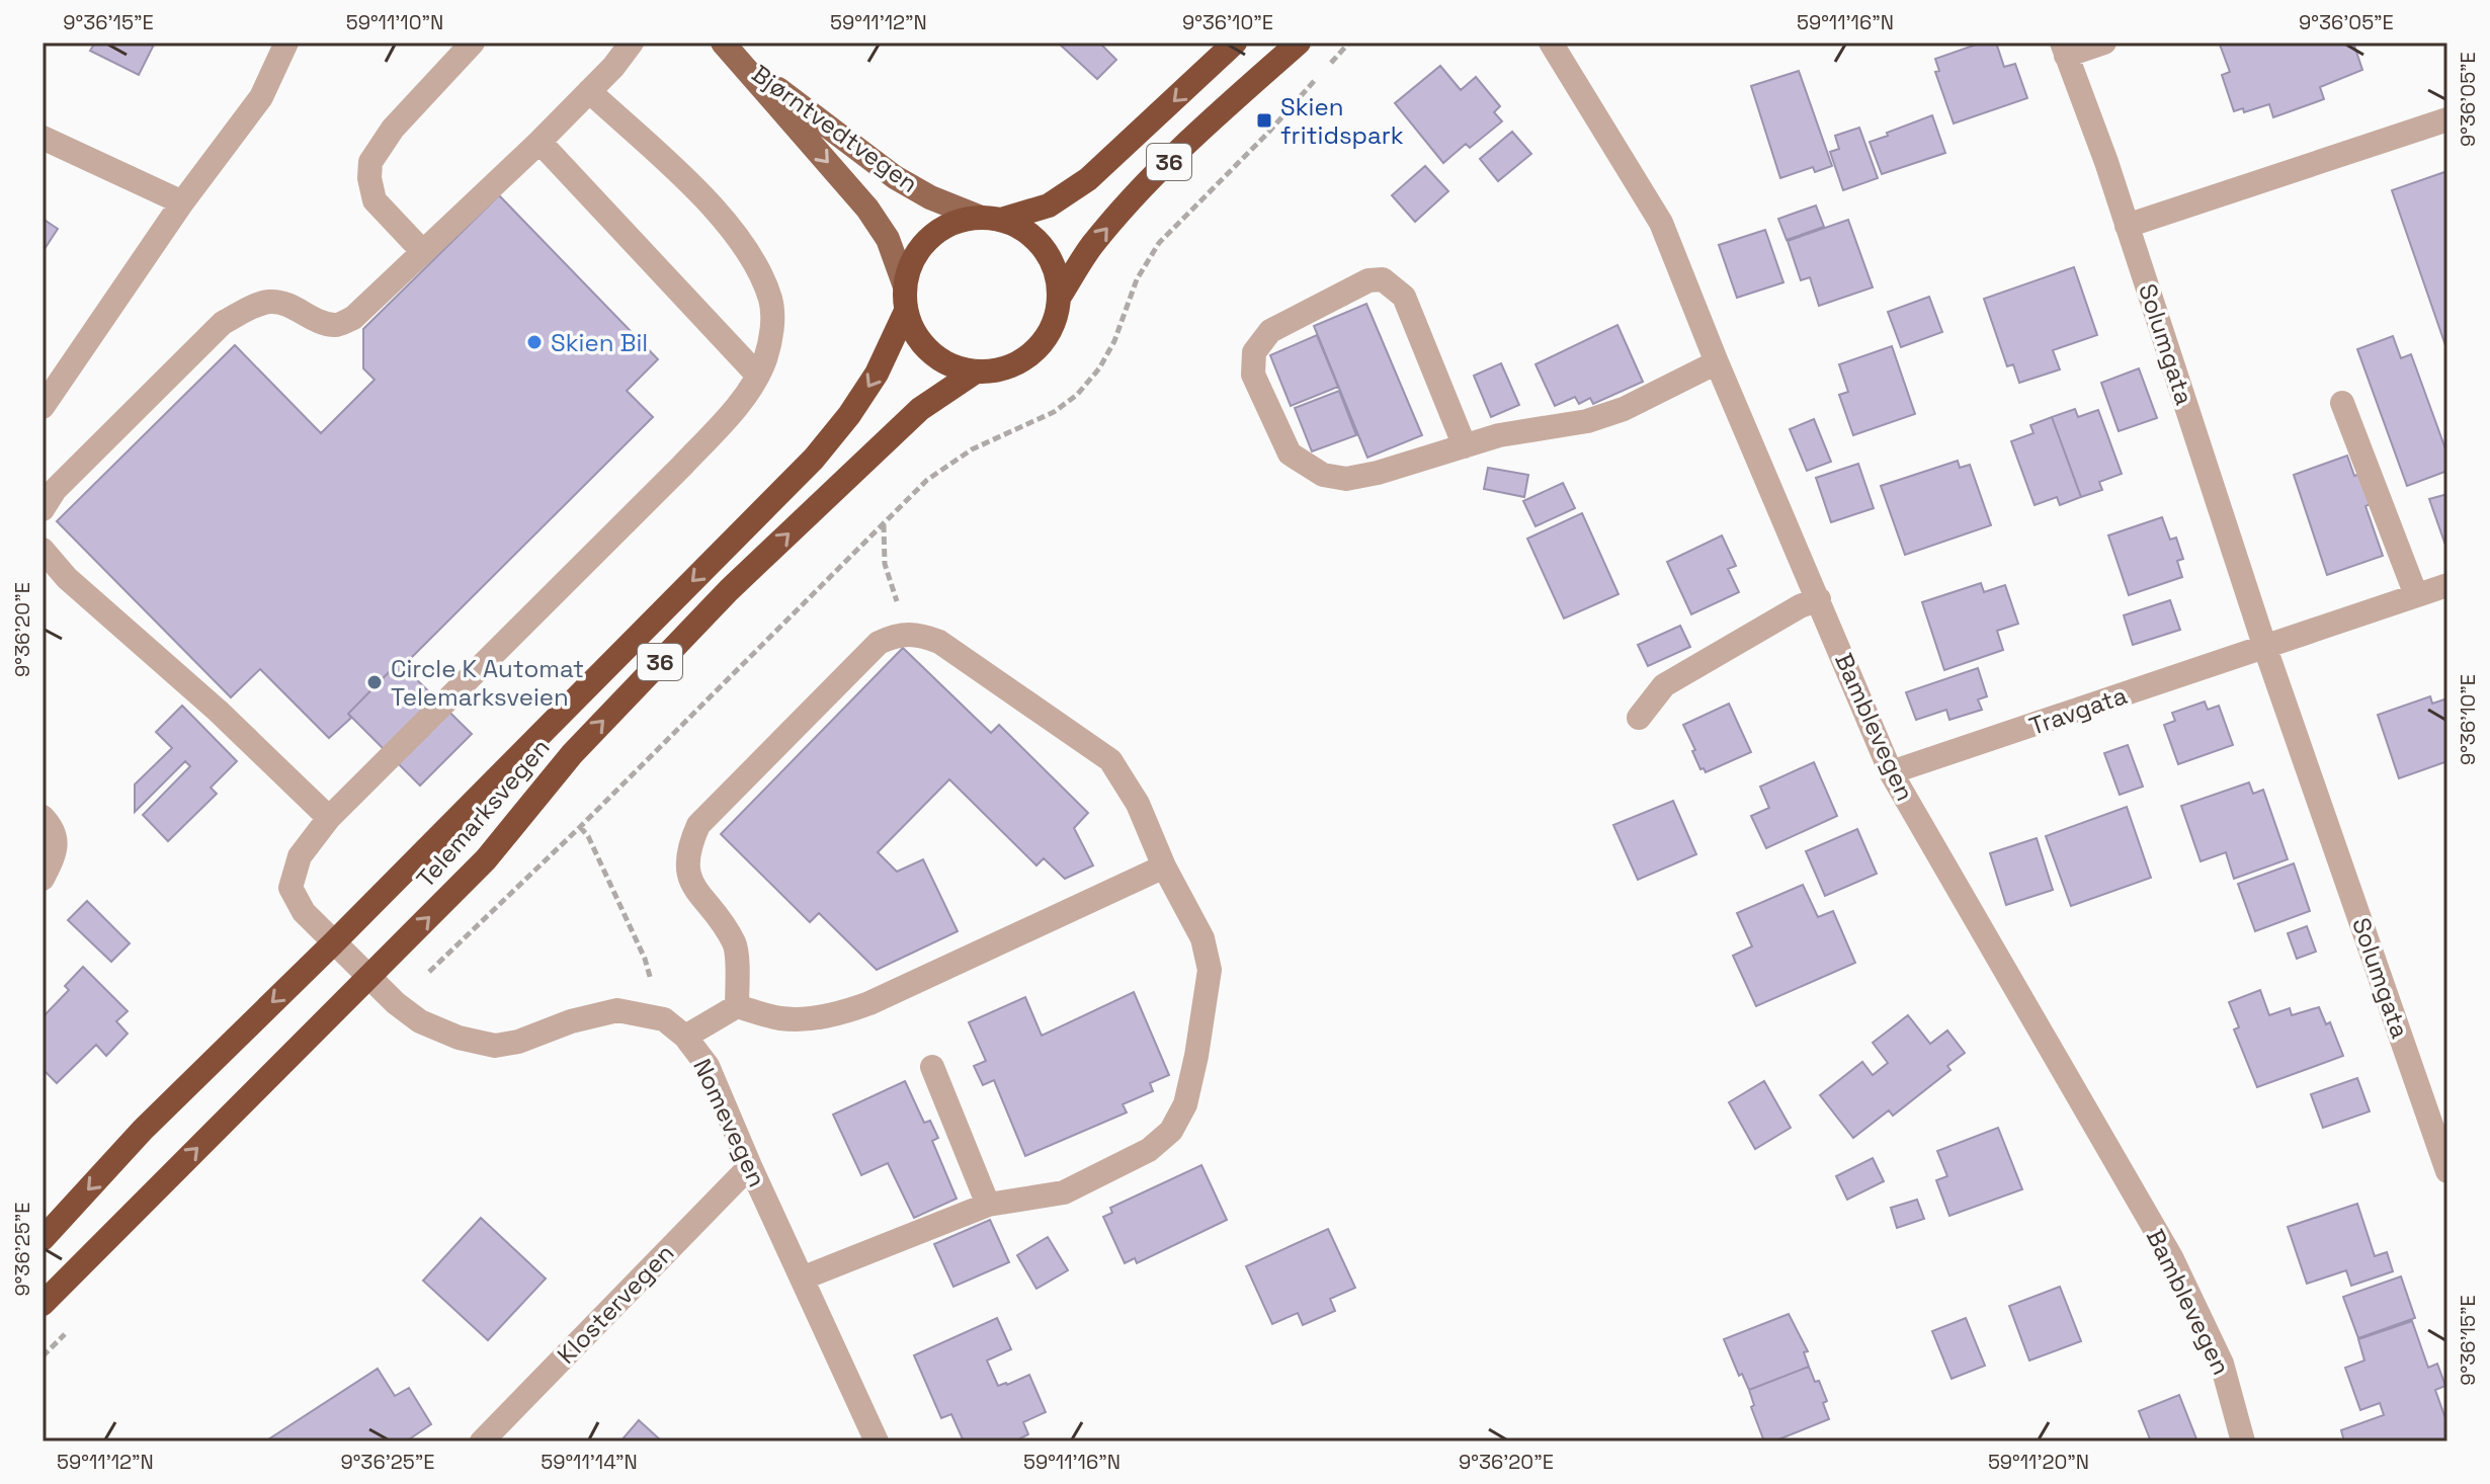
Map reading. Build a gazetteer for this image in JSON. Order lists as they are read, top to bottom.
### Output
{
  "streets": {
    "highway": ["36", "Telemarksvegen"],
    "main road": ["Bjørntvedtvegen"],
    "street": [
      "Solumgata",
      "Travgata",
      "Bamblevegen",
      "Nomevegen",
      "Klostervegen"
    ]
  },
  "crossings": [
    ["Bjørntvedtvegen", "Telemarksvegen"],
    ["Solumgata", "Travgata"],
    ["Travgata", "Bamblevegen"],
    ["Telemarksvegen", "Nomevegen"],
    ["Nomevegen", "Klostervegen"]
  ],
  "places": {
    "transit": ["Skien fritidspark"],
    "other": ["Skien Bil", "Circle K Automat Telemarksveien"]
  },
  "coordinates": [
    "9°36'15\"E",
    "59°11'10\"N",
    "59°11'12\"N",
    "9°36'10\"E",
    "59°11'16\"N",
    "9°36'05\"E",
    "9°36'20\"E",
    "9°36'25\"E",
    "59°11'14\"N",
    "59°11'20\"N"
  ]
}
